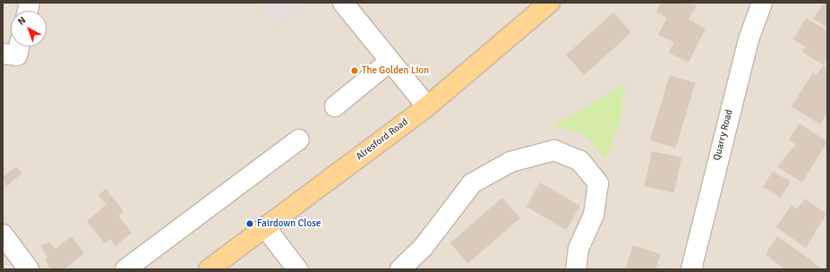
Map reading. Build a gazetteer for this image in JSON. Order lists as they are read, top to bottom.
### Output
{
  "streets": {
    "main road": ["Alresford Road"],
    "street": ["Quarry Road"]
  },
  "places": ["The Golden Lion", "Fairdown Close"],
  "north": "top left"
}
